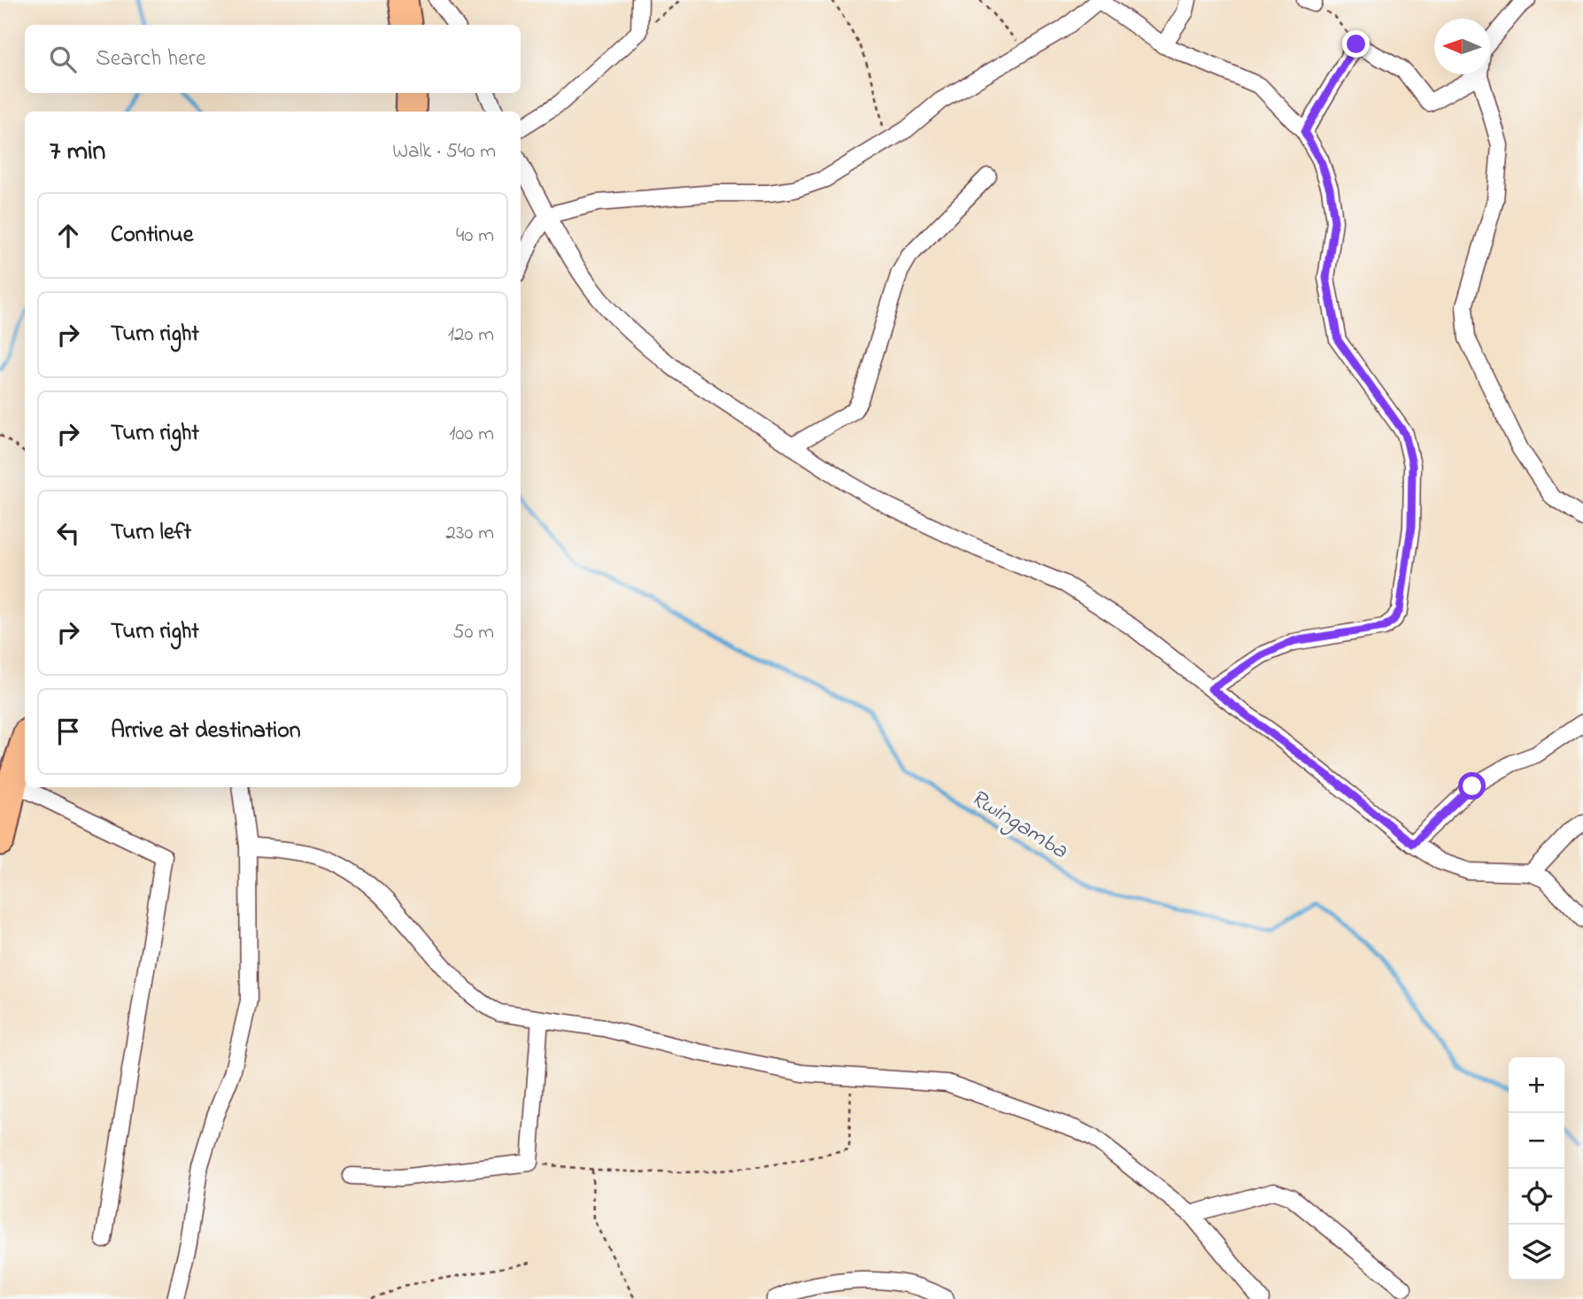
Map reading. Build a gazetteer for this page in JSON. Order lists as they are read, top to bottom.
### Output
{
  "water": ["Rwingamba"],
  "north": "left",
  "page": {
    "search": "Search here",
    "heading": ["7 min", "Walk · 540 m"],
    "list": [
      ["Continue", "40 m"],
      ["Turn right", "120 m"],
      ["Turn right", "100 m"],
      ["Turn left", "230 m"],
      ["Turn right", "50 m"],
      "Arrive at destination"
    ],
    "map_buttons": ["+", "−"]
  }
}
